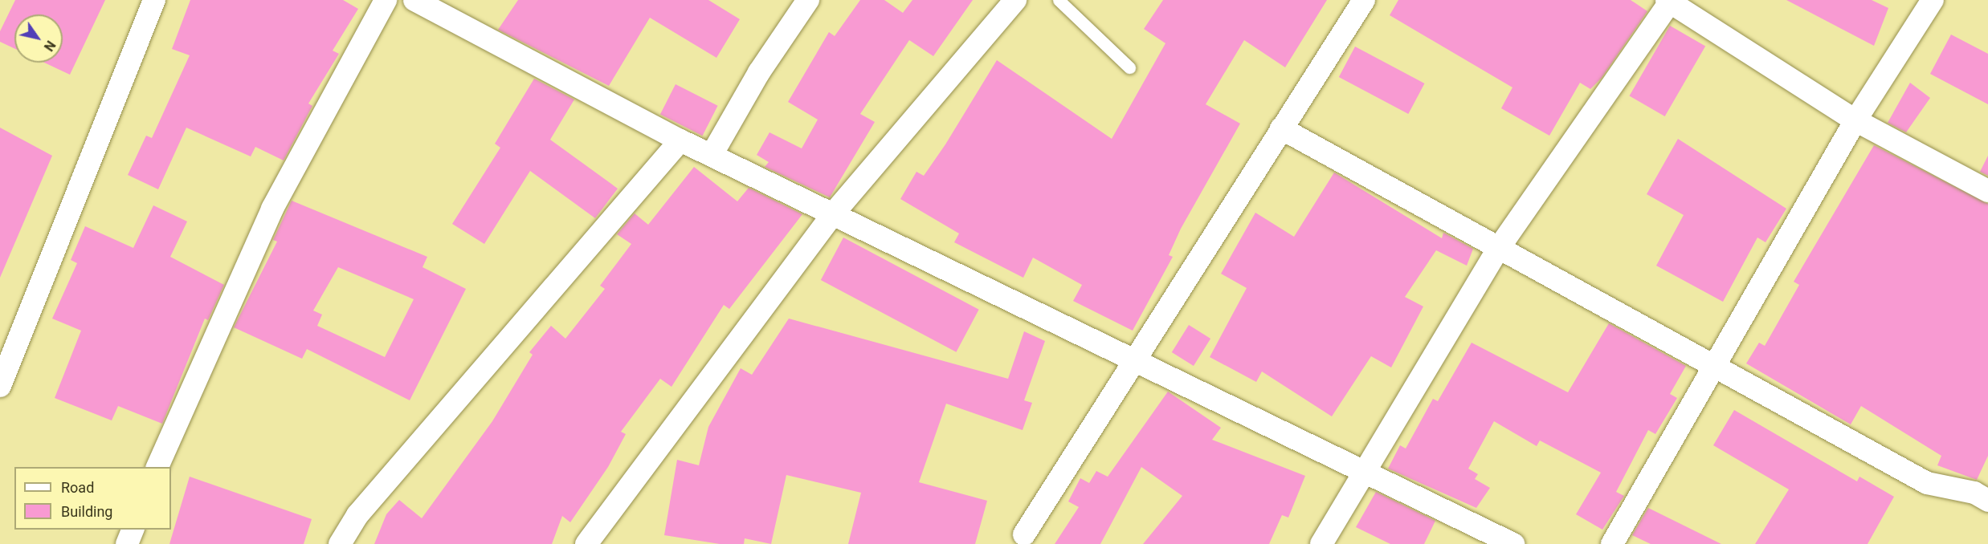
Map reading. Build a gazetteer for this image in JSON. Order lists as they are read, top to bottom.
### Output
{
  "legend": ["Road", "Building"],
  "north": "bottom right"
}
